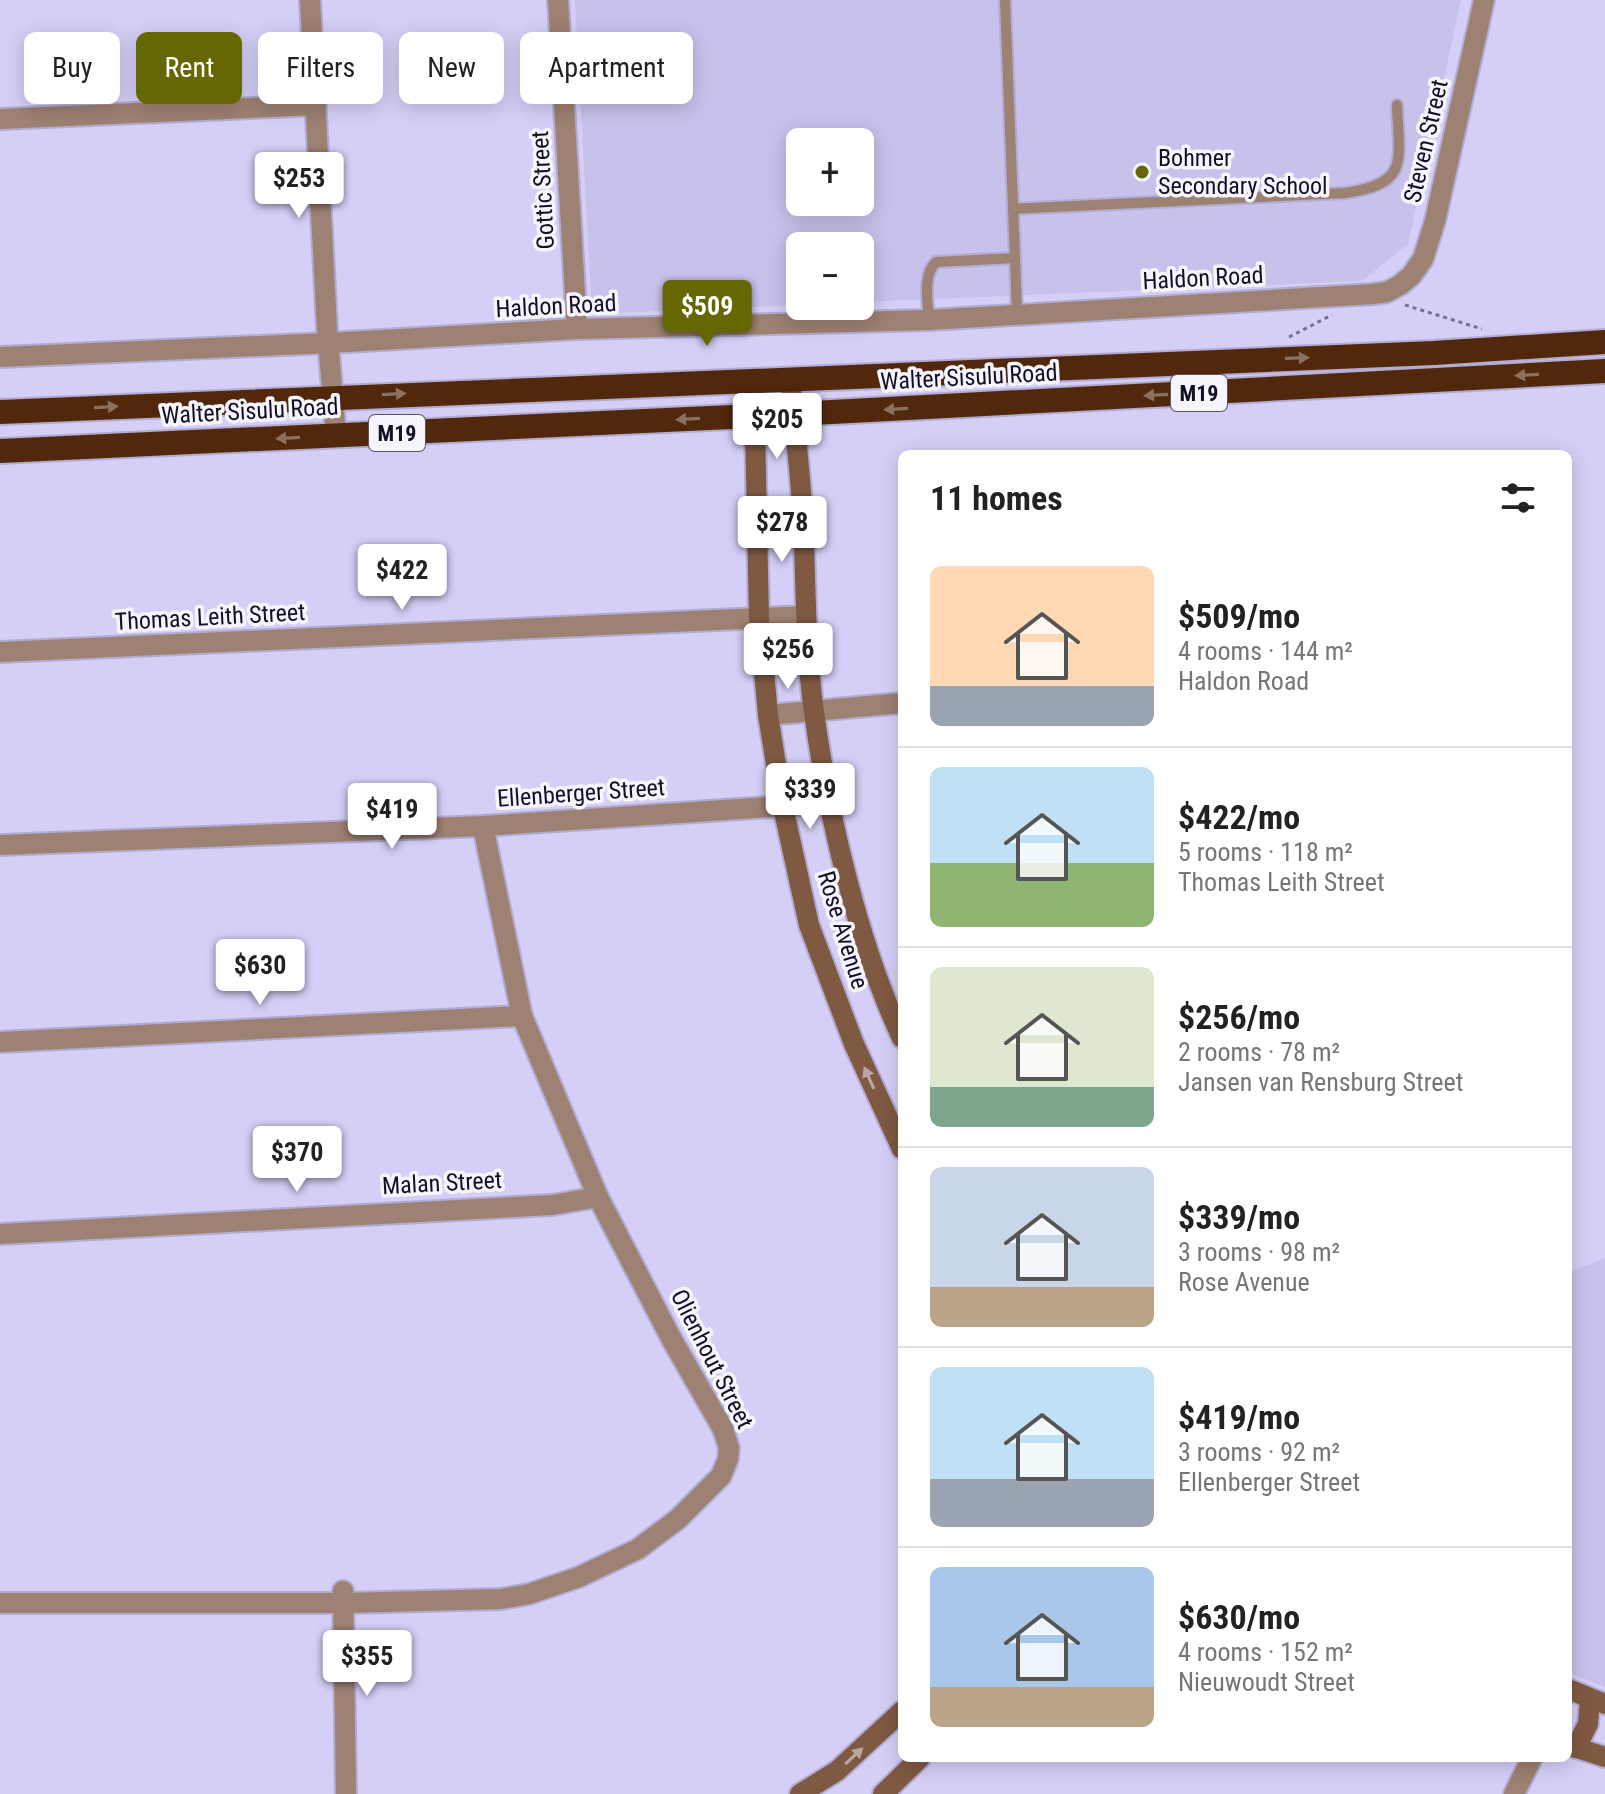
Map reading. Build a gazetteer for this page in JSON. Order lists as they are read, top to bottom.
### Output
{
  "streets": {
    "highway": ["Walter Sisulu Road", "M19"],
    "street": [
      "Steven Street",
      "Gottic Street",
      "Haldon Road",
      "Thomas Leith Street",
      "Ellenberger Street",
      "Rose Avenue",
      "Malan Street",
      "Olienhout Street"
    ]
  },
  "crossings": [
    ["Steven Street", "Haldon Road"],
    ["Gottic Street", "Haldon Road"],
    ["Walter Sisulu Road", "Rose Avenue"],
    ["Thomas Leith Street", "Rose Avenue"],
    ["Ellenberger Street", "Rose Avenue"],
    ["Ellenberger Street", "Olienhout Street"],
    ["Malan Street", "Olienhout Street"]
  ],
  "places": ["Bohmer Secondary School"],
  "page": {
    "chip": [
      "Buy",
      "Rent",
      "Filters",
      "New",
      "Apartment"
    ],
    "map_buttons": ["+", "−"],
    "price": [
      "$253",
      "$509",
      "$205",
      "$278",
      "$422",
      "$256",
      "$339",
      "$419",
      "$630",
      "$370",
      "$355"
    ],
    "heading": "11 homes",
    "list": [
      {
        "name": "$509/mo",
        "note": "4 rooms · 144 m² · Haldon Road"
      },
      {
        "name": "$422/mo",
        "note": "5 rooms · 118 m² · Thomas Leith Street"
      },
      {
        "name": "$256/mo",
        "note": "2 rooms · 78 m² · Jansen van Rensburg Street"
      },
      {
        "name": "$339/mo",
        "note": "3 rooms · 98 m² · Rose Avenue"
      },
      {
        "name": "$419/mo",
        "note": "3 rooms · 92 m² · Ellenberger Street"
      },
      {
        "name": "$630/mo",
        "note": "4 rooms · 152 m² · Nieuwoudt Street"
      }
    ]
  }
}
